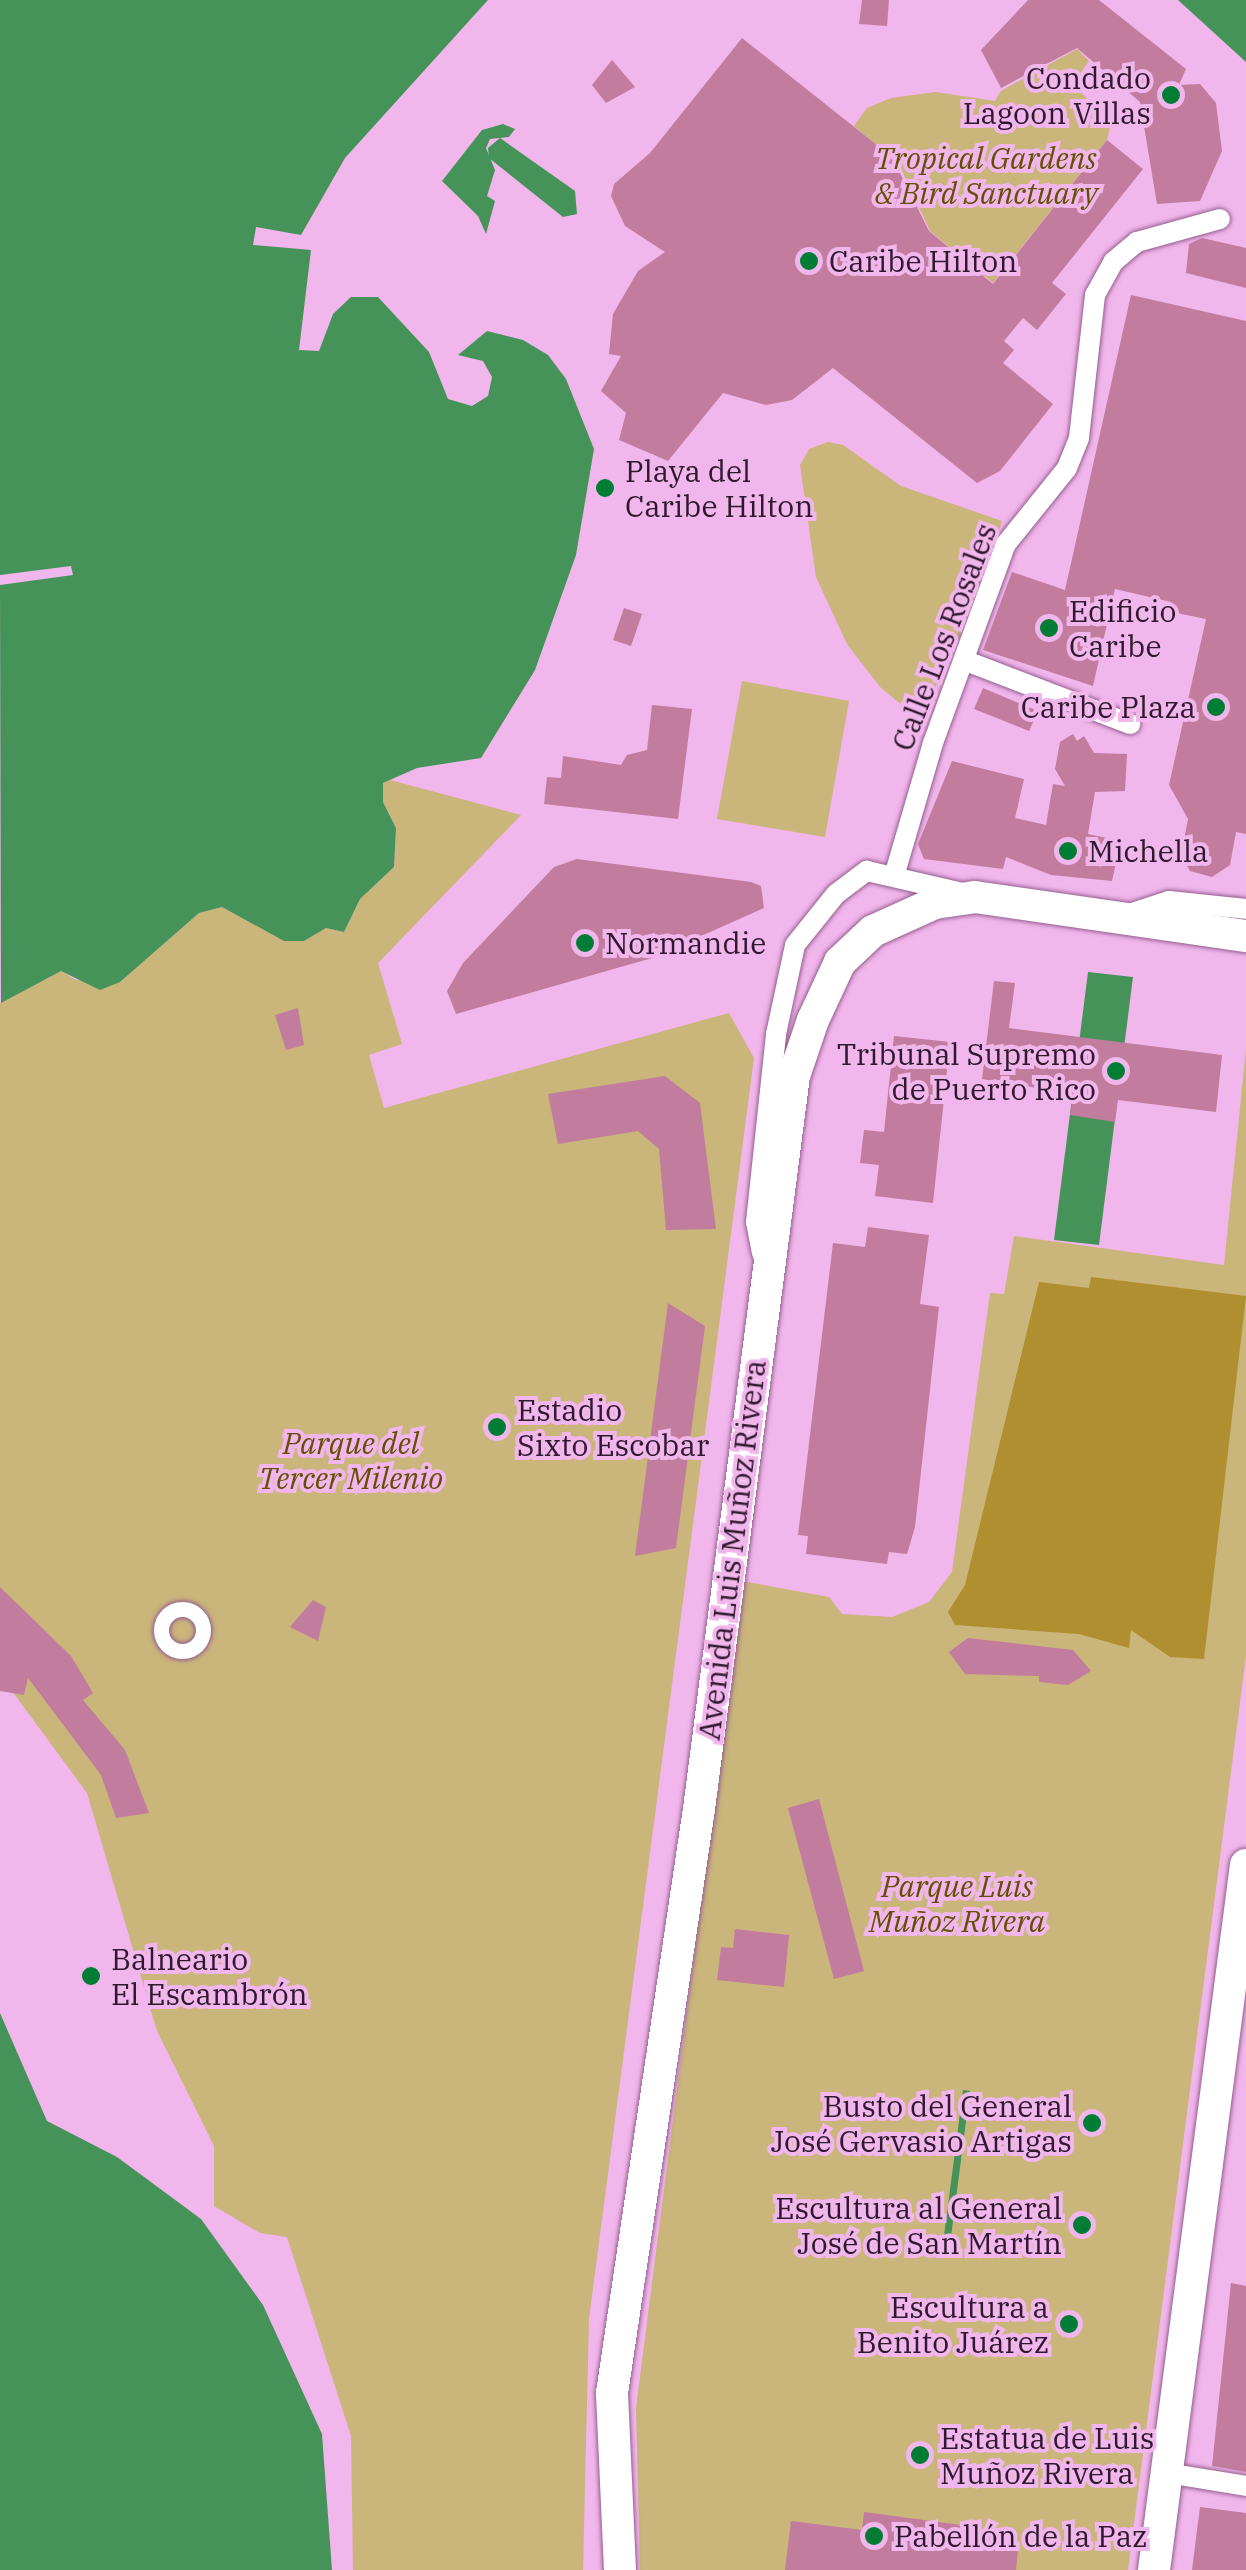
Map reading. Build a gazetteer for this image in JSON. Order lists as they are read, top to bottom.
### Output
{
  "streets": {
    "main road": ["Avenida Luis Muñoz Rivera"],
    "street": ["Calle Los Rosales"]
  },
  "parks": ["Tropical Gardens & Bird Sanctuary", "Parque del Tercer Milenio", "Parque Luis Muñoz Rivera"],
  "places": [
    "Condado Lagoon Villas",
    "Caribe Hilton",
    "Playa del Caribe Hilton",
    "Edificio Caribe",
    "Caribe Plaza",
    "Michella",
    "Normandie",
    "Tribunal Supremo de Puerto Rico",
    "Estadio Sixto Escobar",
    "Balneario El Escambrón",
    "Busto del General José Gervasio Artigas",
    "Escultura al General José de San Martín",
    "Escultura a Benito Juárez",
    "Estatua de Luis Muñoz Rivera",
    "Pabellón de la Paz"
  ]
}
